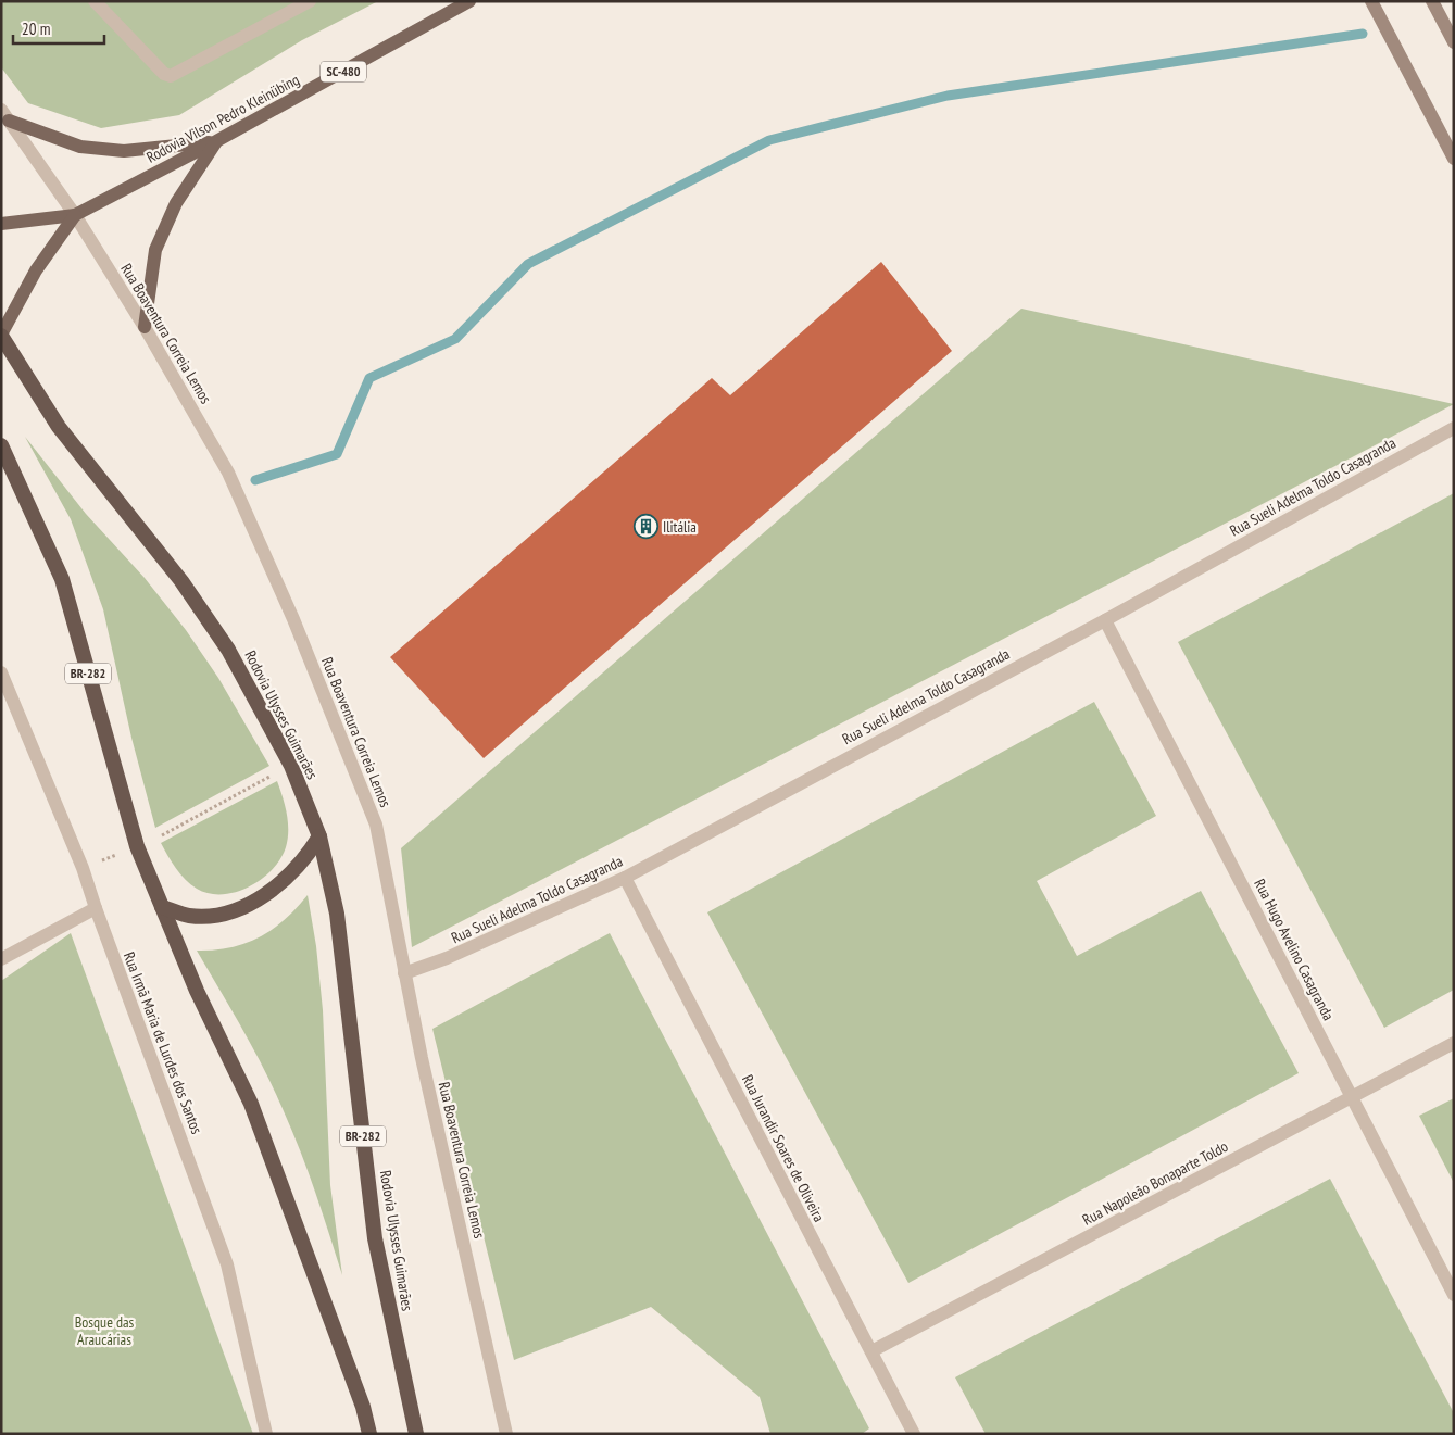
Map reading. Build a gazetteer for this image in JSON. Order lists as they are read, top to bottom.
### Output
{
  "streets": {
    "highway": ["BR-282", "Rodovia Ulysses Guimarães"],
    "main road": ["SC-480", "Rodovia Vilson Pedro Kleinübing"],
    "street": [
      "Rua Boaventura Correia Lemos",
      "Rua Sueli Adelma Toldo Casagranda",
      "Rua Hugo Avelino Casagranda",
      "Rua Irmã Maria de Lurdes dos Santos",
      "Rua Jurandir Soares de Oliveira",
      "Rua Napoleão Bonaparte Toldo"
    ]
  },
  "crossings": [
    ["Rodovia Vilson Pedro Kleinübing", "Rua Boaventura Correia Lemos"],
    ["Rodovia Vilson Pedro Kleinübing", "Rodovia Ulysses Guimarães"],
    ["Rua Boaventura Correia Lemos", "Rua Sueli Adelma Toldo Casagranda"],
    ["Rua Sueli Adelma Toldo Casagranda", "Rua Hugo Avelino Casagranda"],
    ["Rua Sueli Adelma Toldo Casagranda", "Rua Jurandir Soares de Oliveira"],
    ["Rua Hugo Avelino Casagranda", "Rua Napoleão Bonaparte Toldo"],
    ["Rua Jurandir Soares de Oliveira", "Rua Napoleão Bonaparte Toldo"]
  ],
  "parks": ["Bosque das Araucárias"],
  "places": {
    "building": ["Ilitália"]
  },
  "scale_bar": "20 m"
}
